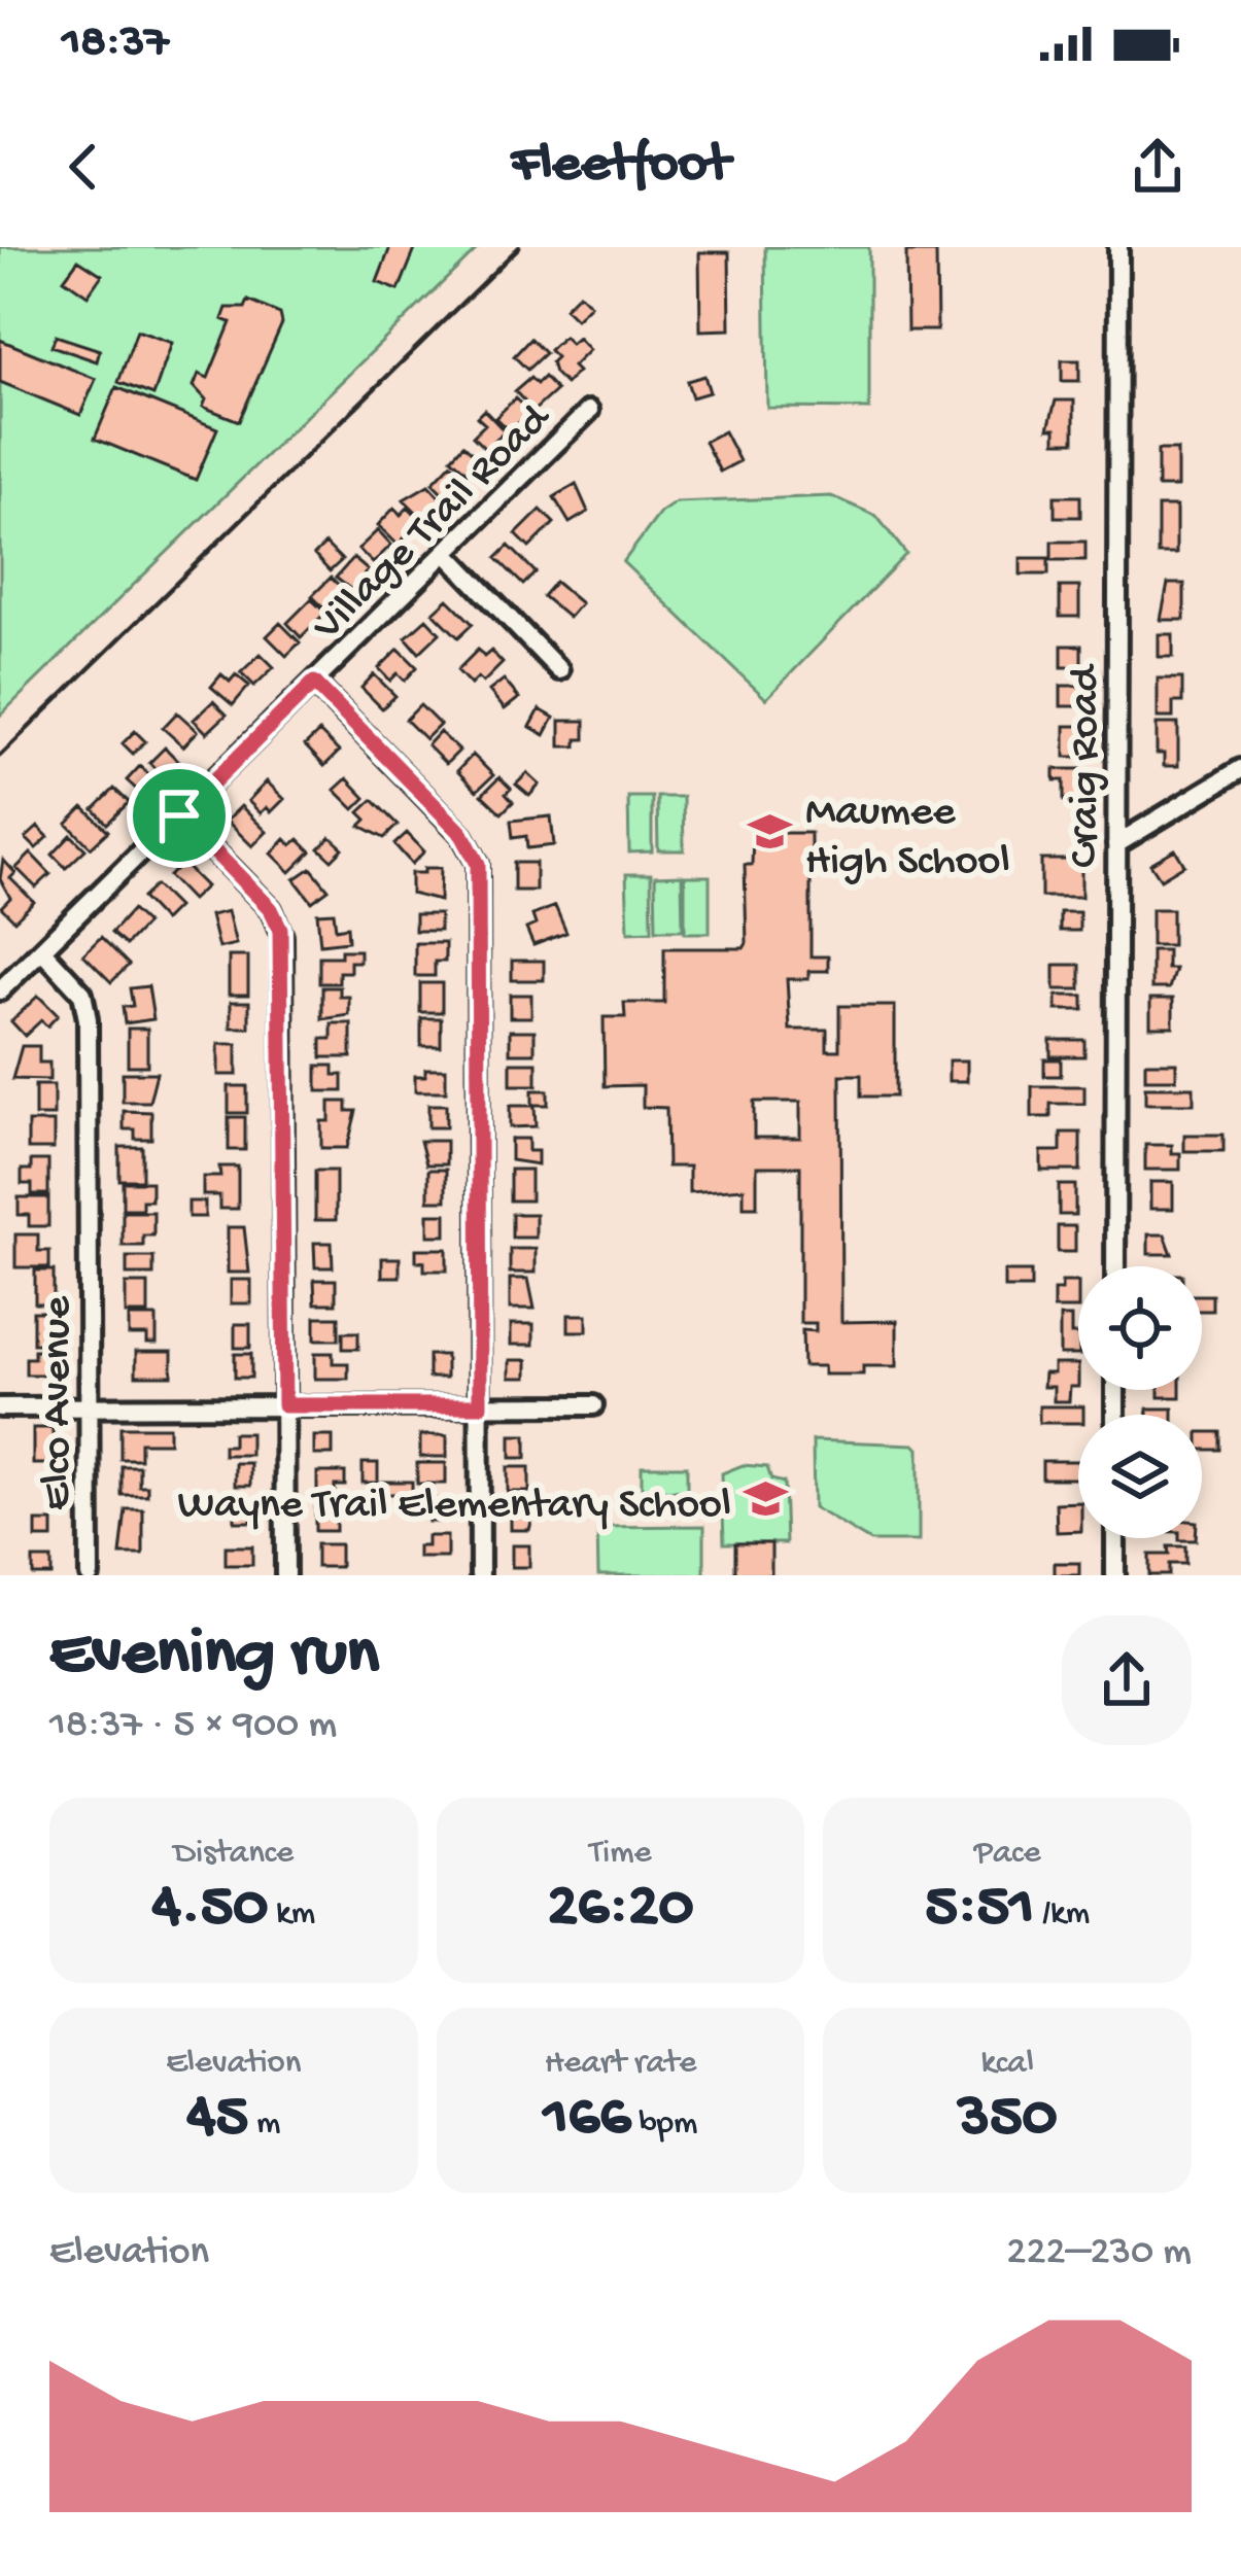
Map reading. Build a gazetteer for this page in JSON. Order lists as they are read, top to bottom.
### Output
{
  "streets": {
    "street": ["Village Trail Road", "Craig Road", "Elco Avenue"]
  },
  "crossings": [
    ["Village Trail Road", "Elco Avenue"]
  ],
  "places": {
    "school or university": ["Maumee High School", "Wayne Trail Elementary School"]
  },
  "page": {
    "status": "18:37",
    "header": "Fleetfoot",
    "heading": ["Evening run", "18:37 · 5 × 900 m"],
    "stats": [
      ["Distance", "4.50 km"],
      ["Time", "26:20"],
      ["Pace", "5:51 /km"],
      ["Elevation", "45 m"],
      ["Heart rate", "166 bpm"],
      ["kcal", "350"]
    ],
    "chart": ["Elevation", "222–230 m"]
  }
}
